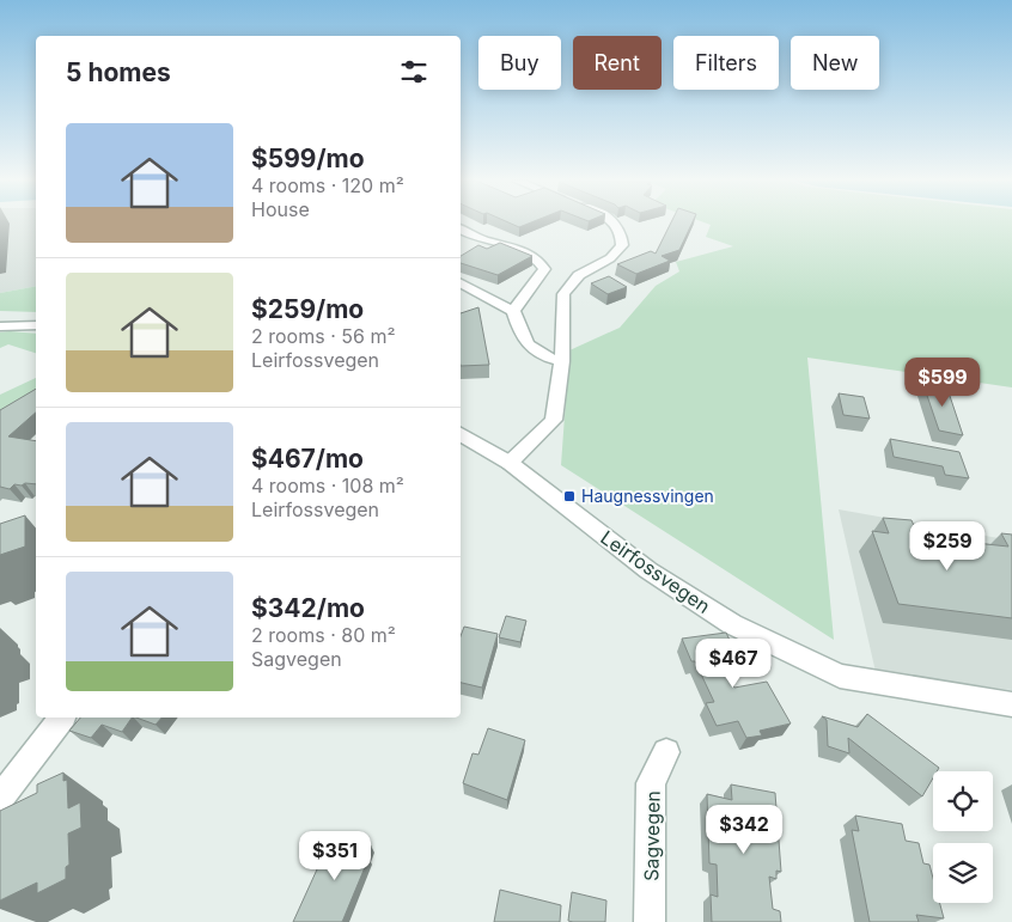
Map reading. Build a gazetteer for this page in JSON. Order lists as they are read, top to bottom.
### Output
{
  "streets": {
    "street": ["Leirfossvegen", "Sagvegen"]
  },
  "places": {
    "transit": ["Haugnessvingen"]
  },
  "page": {
    "chip": [
      "Buy",
      "Rent",
      "Filters",
      "New"
    ],
    "heading": "5 homes",
    "list": [
      {
        "name": "$599/mo",
        "note": "4 rooms · 120 m² · House"
      },
      {
        "name": "$259/mo",
        "note": "2 rooms · 56 m² · Leirfossvegen"
      },
      {
        "name": "$467/mo",
        "note": "4 rooms · 108 m² · Leirfossvegen"
      },
      {
        "name": "$342/mo",
        "note": "2 rooms · 80 m² · Sagvegen"
      }
    ],
    "price": [
      "$599",
      "$259",
      "$467",
      "$342",
      "$351"
    ]
  }
}
